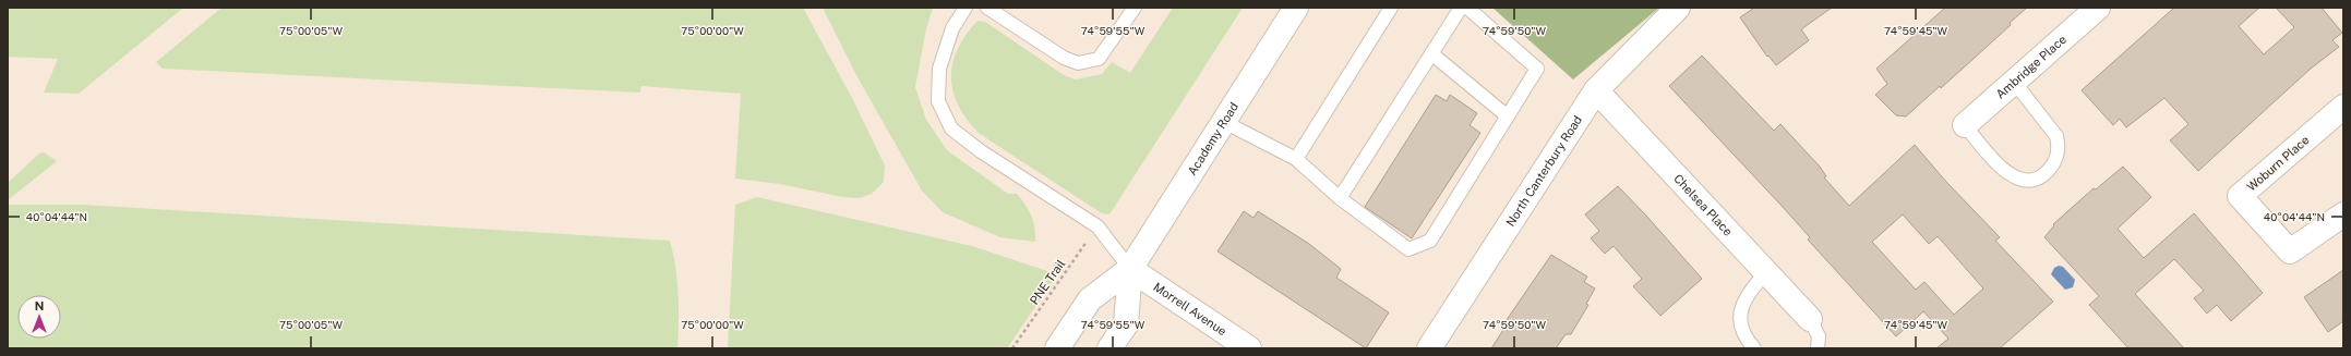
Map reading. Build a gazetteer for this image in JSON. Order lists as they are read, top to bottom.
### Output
{
  "streets": {
    "street": [
      "Ambridge Place",
      "Academy Road",
      "Woburn Place",
      "North Canterbury Road",
      "Chelsea Place",
      "Morrell Avenue"
    ],
    "path": ["PNE Trail"]
  },
  "crossings": [
    ["Academy Road", "Morrell Avenue"],
    ["North Canterbury Road", "Chelsea Place"]
  ],
  "north": "top",
  "coordinates": [
    "75°00'05\"W",
    "75°00'00\"W",
    "74°59'55\"W",
    "74°59'50\"W",
    "74°59'45\"W",
    "40°04'44\"N"
  ]
}
